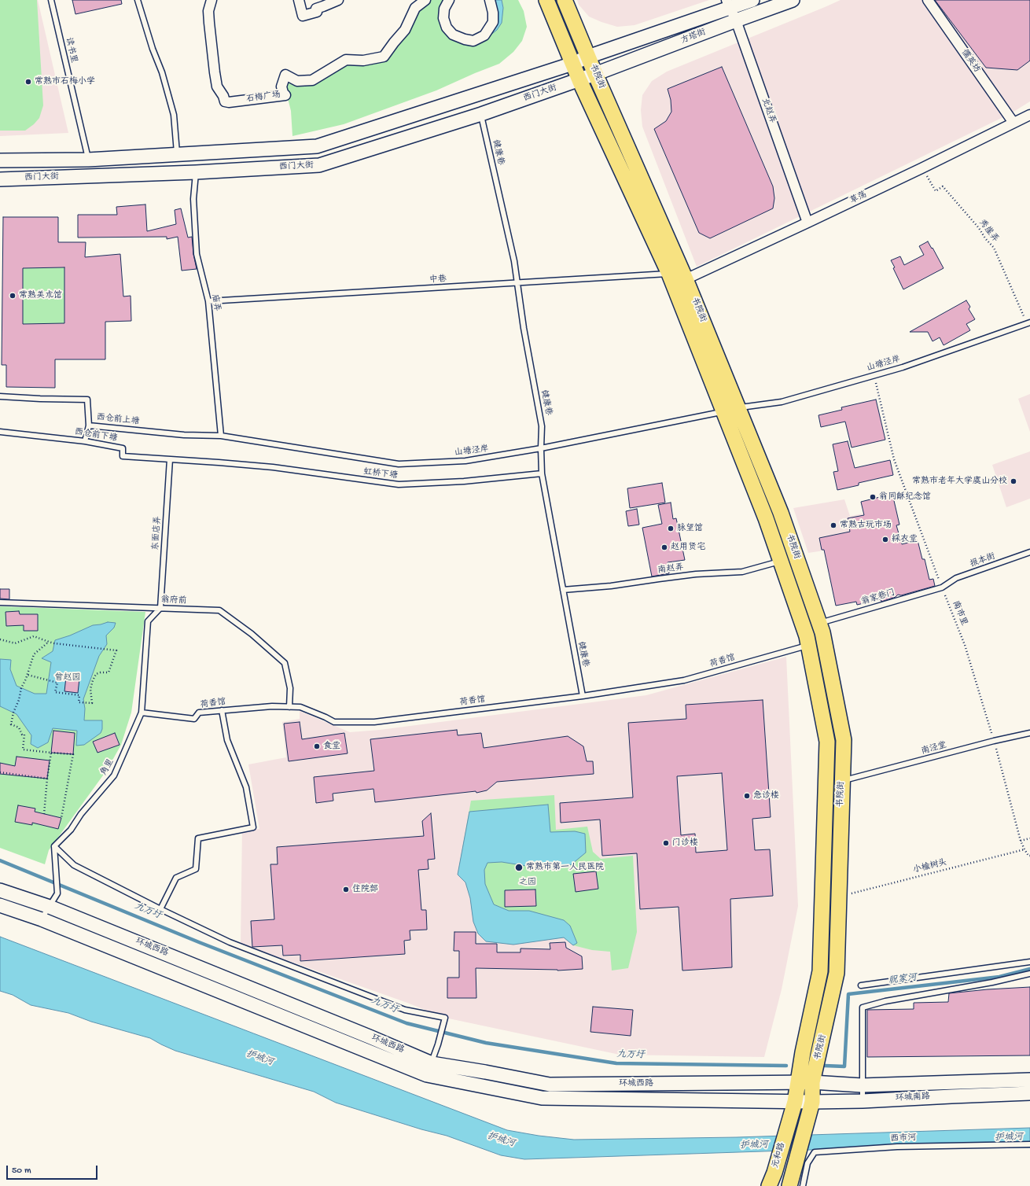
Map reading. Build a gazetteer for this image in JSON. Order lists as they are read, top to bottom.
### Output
{
  "streets": {
    "main road": [
      "方塔街",
      "书院街",
      "西门大街",
      "环城西路",
      "环城南路",
      "元和路"
    ],
    "street": [
      "儒英坊",
      "石梅广场",
      "北赵弄",
      "草荡"
    ],
    "lane": [
      "读书里",
      "健康巷",
      "中巷",
      "庙弄",
      "山塘泾岸",
      "西仓前上塘",
      "西仓前下塘",
      "虹桥下塘",
      "东面店弄",
      "报本街",
      "南赵弄",
      "翁家巷门",
      "翁府前",
      "荷香馆",
      "南泾堂",
      "角里",
      "西市河"
    ],
    "path": ["秀崖弄", "南市里", "小榆树头"]
  },
  "crossings": [
    ["方塔街", "书院街"],
    ["方塔街", "西门大街"],
    ["方塔街", "北赵弄"],
    ["读书里", "西门大街"],
    ["儒英坊", "草荡"],
    ["书院街", "西门大街"],
    ["书院街", "草荡"],
    ["书院街", "中巷"],
    ["书院街", "山塘泾岸"],
    ["书院街", "南赵弄"],
    ["书院街", "翁家巷门"],
    ["书院街", "荷香馆"],
    ["书院街", "南泾堂"],
    ["书院街", "小榆树头"],
    ["书院街", "环城西路"],
    ["书院街", "环城南路"],
    ["书院街", "西市河"],
    ["书院街", "元和路"],
    ["西门大街", "健康巷"],
    ["西门大街", "庙弄"],
    ["北赵弄", "草荡"],
    ["健康巷", "中巷"],
    ["健康巷", "山塘泾岸"],
    ["健康巷", "虹桥下塘"],
    ["健康巷", "南赵弄"],
    ["健康巷", "荷香馆"],
    ["草荡", "秀崖弄"],
    ["秀崖弄", "山塘泾岸"],
    ["中巷", "庙弄"],
    ["庙弄", "山塘泾岸"],
    ["庙弄", "西仓前上塘"],
    ["山塘泾岸", "西仓前上塘"],
    ["山塘泾岸", "南市里"],
    ["西仓前下塘", "虹桥下塘"],
    ["西仓前下塘", "东面店弄"],
    ["东面店弄", "翁府前"],
    ["东面店弄", "角里"],
    ["报本街", "翁家巷门"],
    ["报本街", "南市里"],
    ["翁家巷门", "南市里"],
    ["翁府前", "荷香馆"],
    ["翁府前", "角里"],
    ["南市里", "南泾堂"],
    ["南市里", "小榆树头"],
    ["荷香馆", "角里"],
    ["环城西路", "环城南路"]
  ],
  "water": ["九万圩", "祝家河", "护城河"],
  "parks": ["曾赵园", "之园"],
  "places": [
    "常熟市石梅小学",
    "常熟美术馆",
    "常熟市老年大学虞山分校",
    "翁同龢纪念馆",
    "常熟古玩市场",
    "脉望馆",
    "綵衣堂",
    "赵用贤宅",
    "食堂",
    "急诊楼",
    "门诊楼",
    "常熟市第一人民医院",
    "住院部"
  ],
  "scale_bar": "50 m"
}
